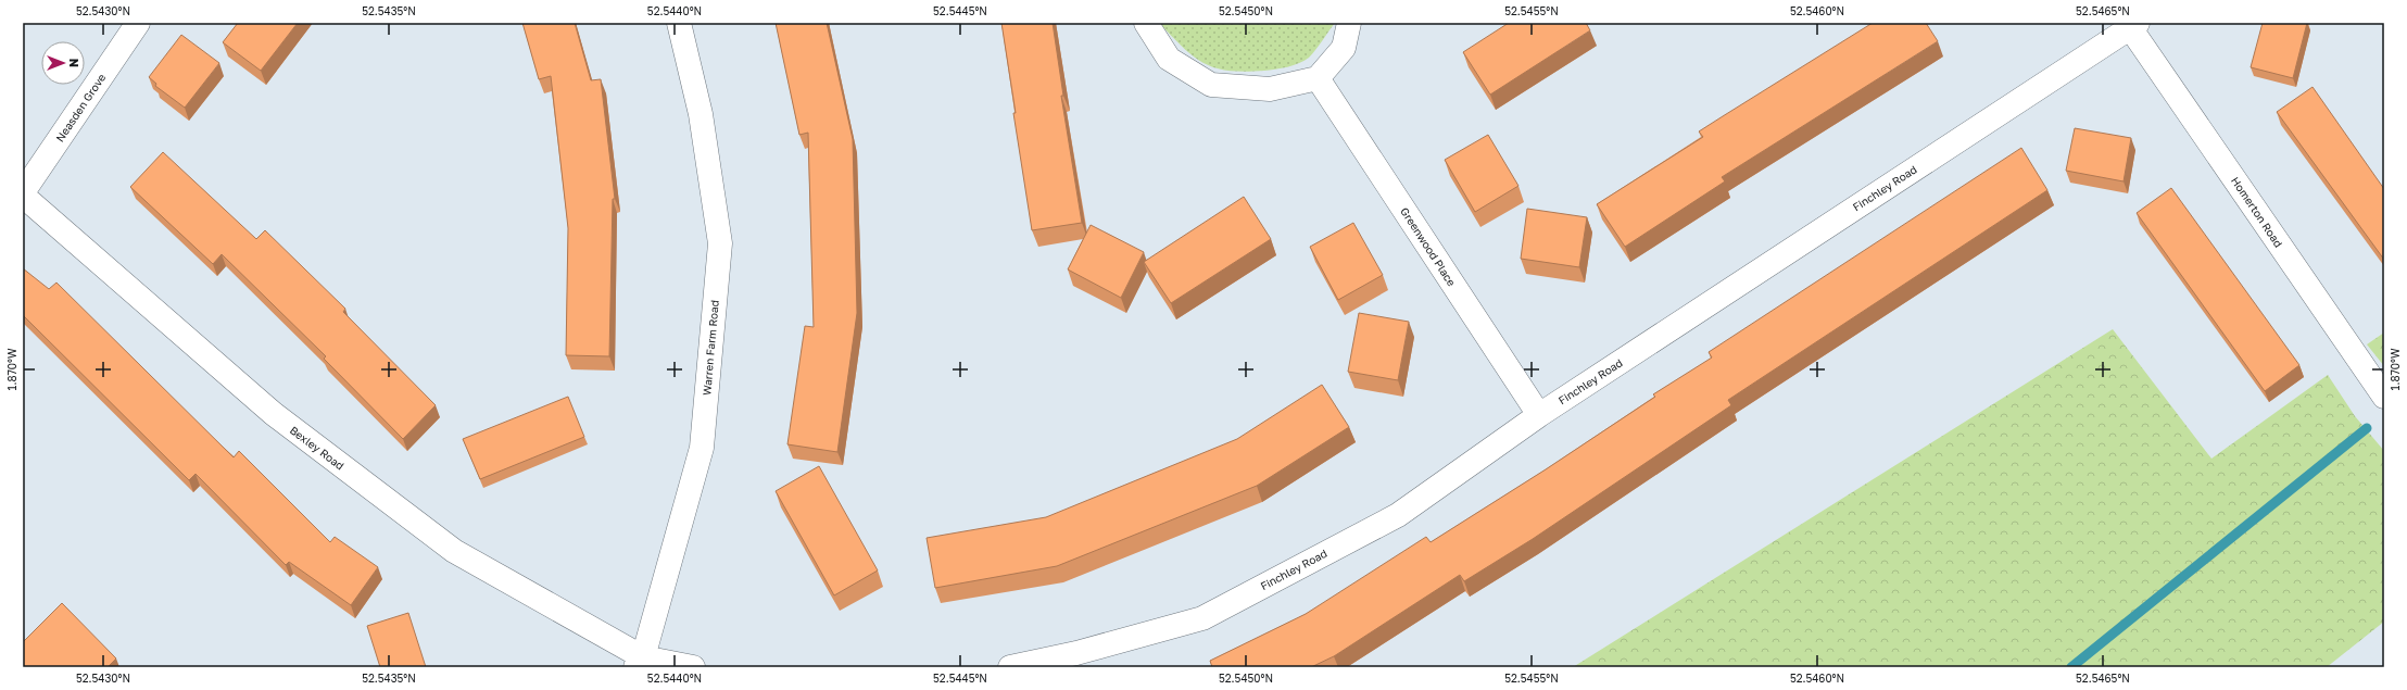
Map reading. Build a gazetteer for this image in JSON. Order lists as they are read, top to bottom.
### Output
{
  "streets": {
    "street": [
      "Neasden Grove",
      "Finchley Road",
      "Homerton Road",
      "Greenwood Place",
      "Warren Farm Road",
      "Bexley Road"
    ]
  },
  "crossings": [
    ["Neasden Grove", "Bexley Road"],
    ["Finchley Road", "Homerton Road"],
    ["Finchley Road", "Greenwood Place"],
    ["Warren Farm Road", "Bexley Road"]
  ],
  "north": "right",
  "coordinates": [
    "52.5430°N",
    "52.5435°N",
    "52.5440°N",
    "52.5445°N",
    "52.5450°N",
    "52.5455°N",
    "52.5460°N",
    "52.5465°N",
    "1.870°W"
  ]
}
